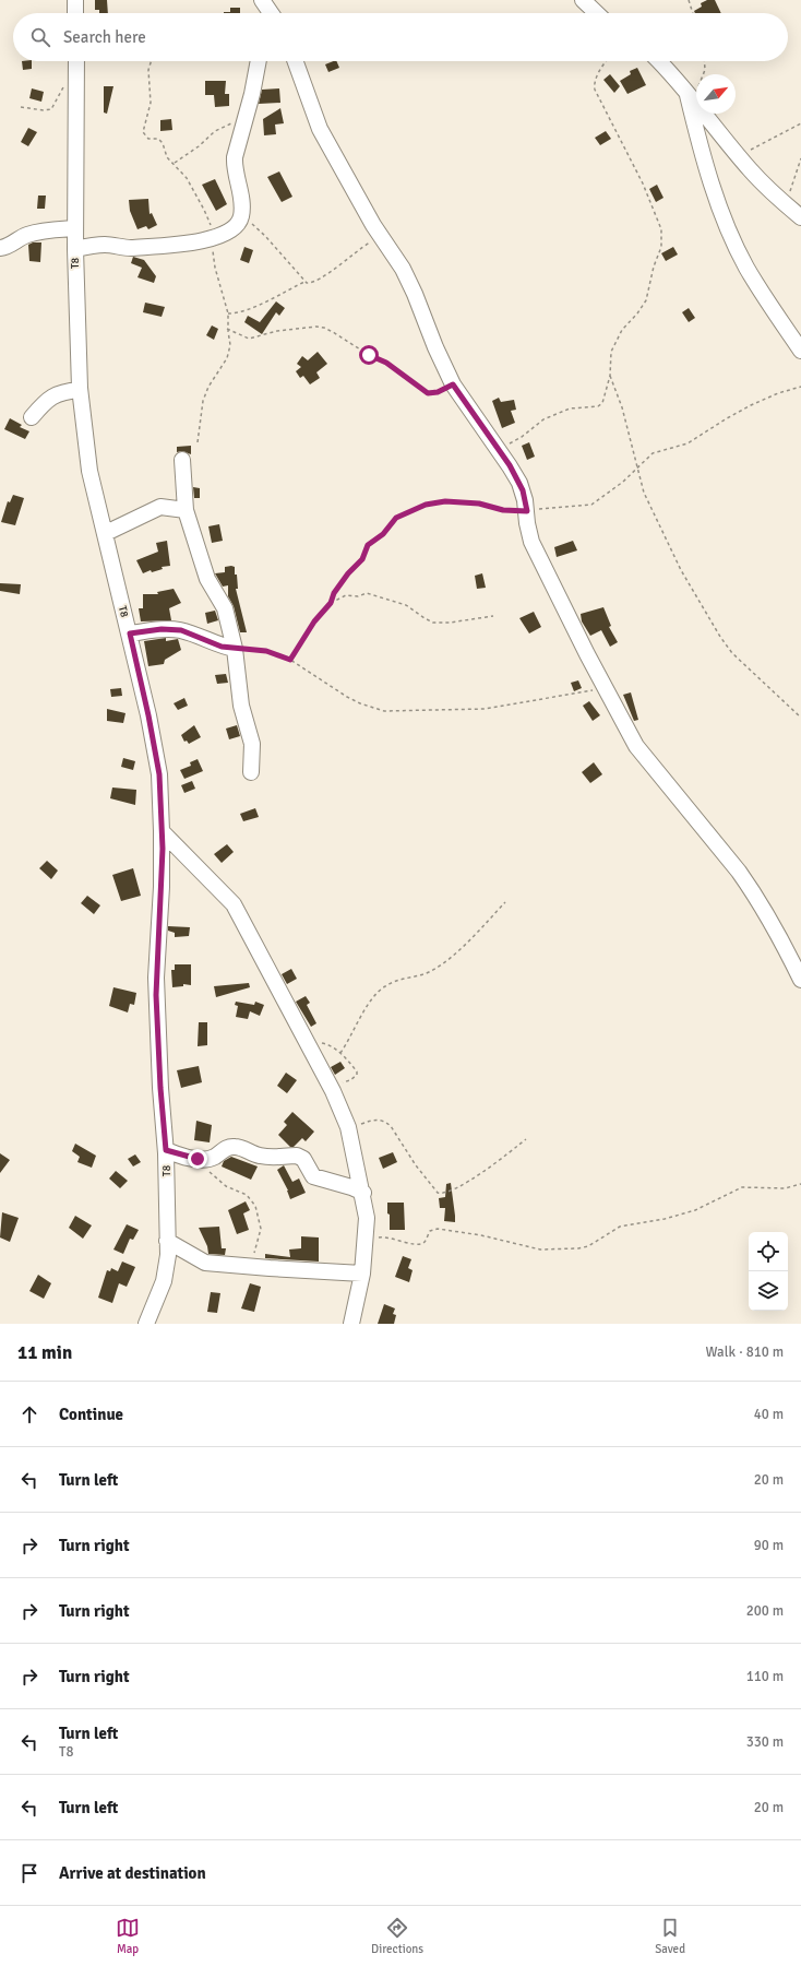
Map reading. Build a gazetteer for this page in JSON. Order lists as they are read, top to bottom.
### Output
{
  "streets": {
    "street": ["T8"]
  },
  "north": "top right",
  "page": {
    "search": "Search here",
    "heading": ["11 min", "Walk · 810 m"],
    "list": [
      ["Continue", "40 m"],
      ["Turn left", "20 m"],
      ["Turn right", "90 m"],
      ["Turn right", "200 m"],
      ["Turn right", "110 m"],
      ["Turn left", "T8", "330 m"],
      ["Turn left", "20 m"],
      "Arrive at destination"
    ],
    "nav": ["Map", "Directions", "Saved"]
  }
}
